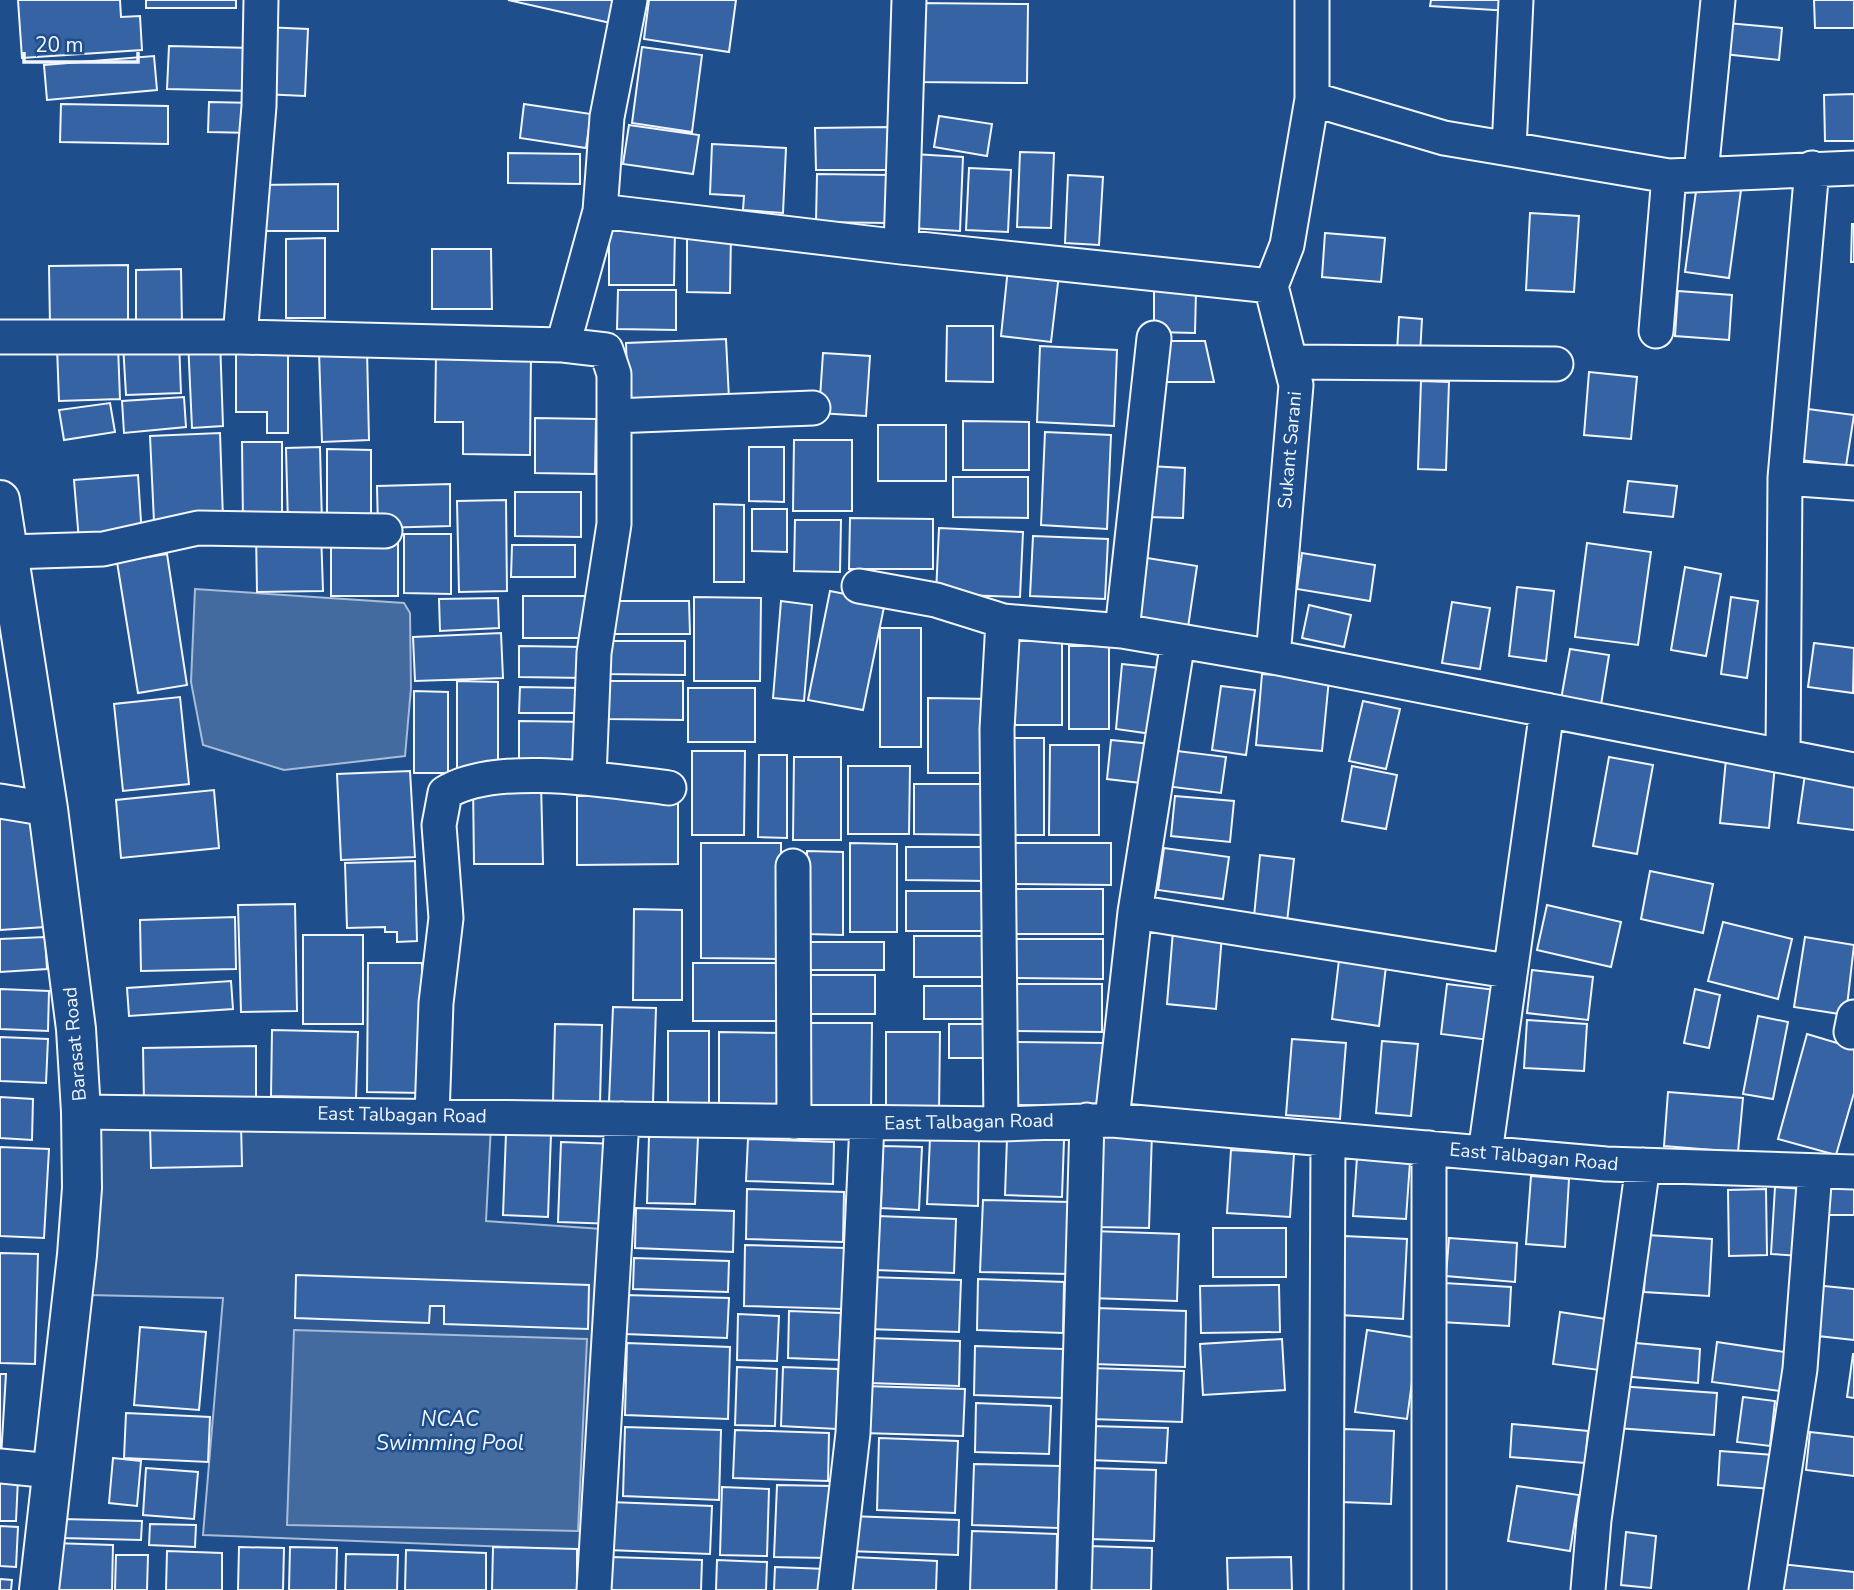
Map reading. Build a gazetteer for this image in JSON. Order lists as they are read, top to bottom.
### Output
{
  "streets": {
    "main road": ["Barasat Road"],
    "street": ["Sukant Sarani", "East Talbagan Road"]
  },
  "crossings": [
    ["Barasat Road", "East Talbagan Road"]
  ],
  "water": ["NCAC Swimming Pool"],
  "scale_bar": "20 m"
}
